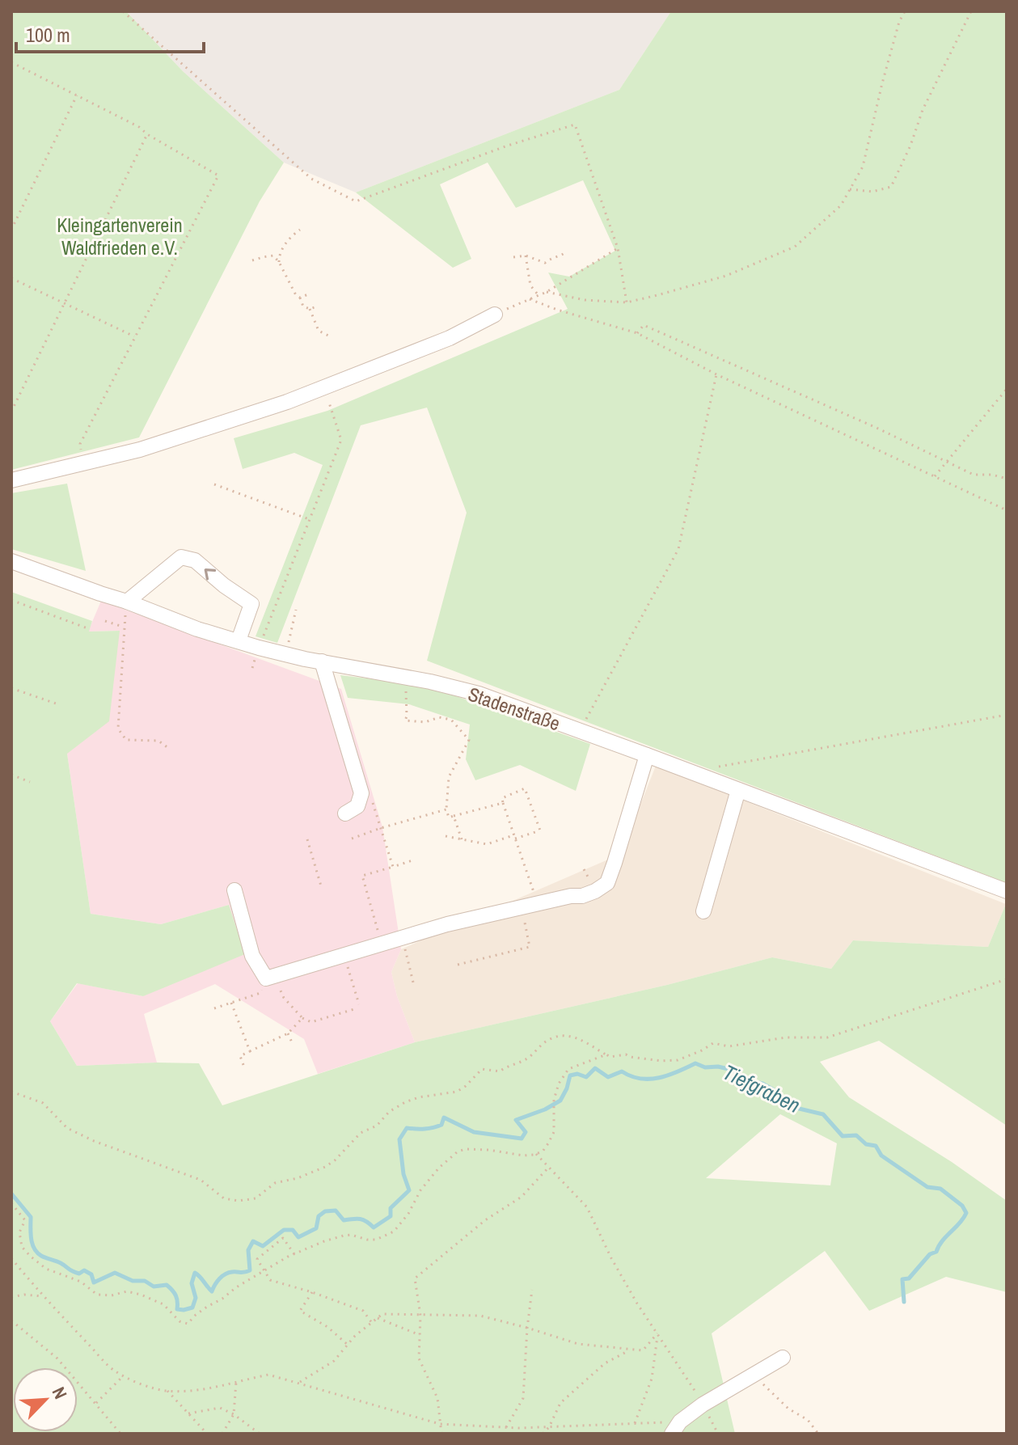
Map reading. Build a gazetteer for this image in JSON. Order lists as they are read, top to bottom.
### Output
{
  "streets": {
    "street": ["Stadenstraße"]
  },
  "water": ["Tiefgraben"],
  "parks": ["Kleingartenverein Waldfrieden e.V."],
  "scale_bar": "100 m",
  "north": "top right"
}
